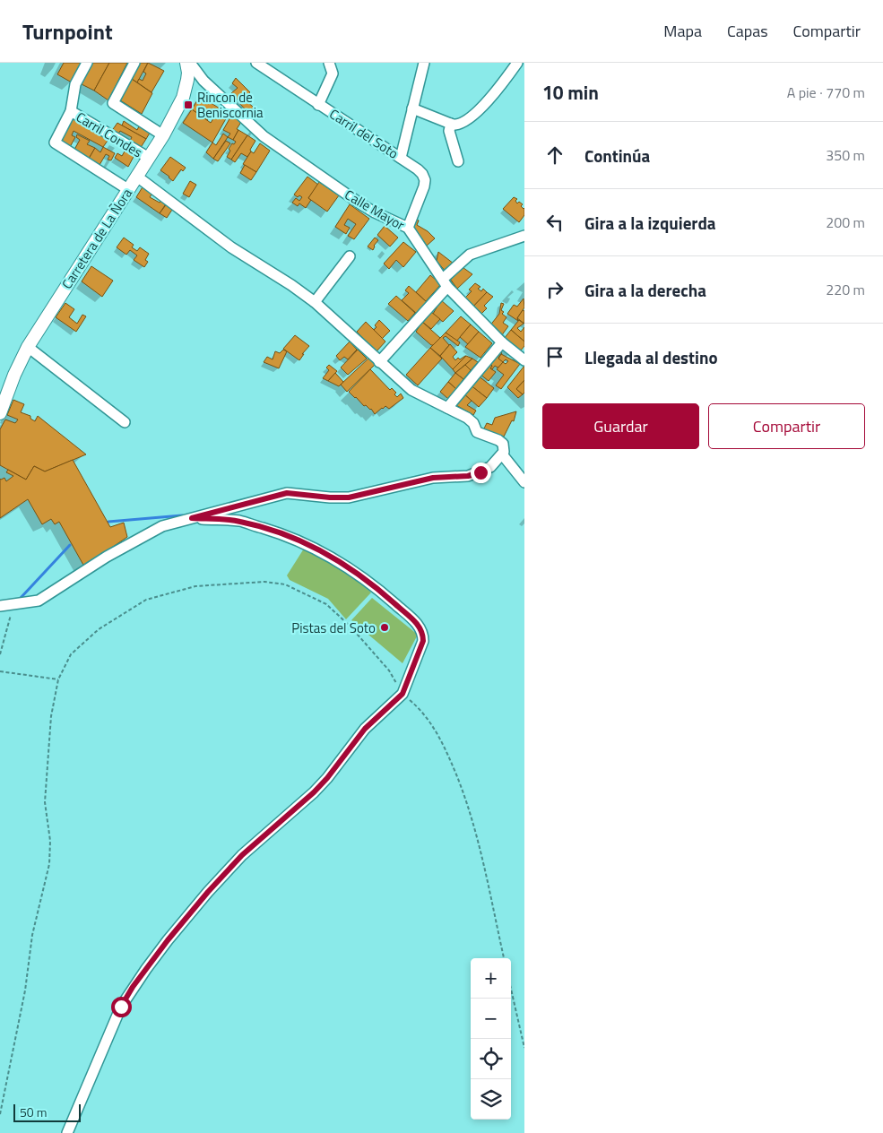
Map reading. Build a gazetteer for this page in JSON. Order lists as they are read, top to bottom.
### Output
{
  "streets": {
    "main road": ["Carretera de La Ñora"],
    "street": ["Carril del Soto", "Carril Condes", "Calle Mayor"]
  },
  "crossings": [
    ["Carril del Soto", "Calle Mayor"],
    ["Carril Condes", "Carretera de La Ñora"]
  ],
  "places": {
    "transit": ["Rincon de Beniscornia"],
    "other": ["Pistas del Soto"]
  },
  "scale_bar": "50 m",
  "page": {
    "header": "Turnpoint",
    "nav": ["Mapa", "Capas", "Compartir"],
    "heading": ["10 min", "A pie · 770 m"],
    "list": [
      ["Continúa", "350 m"],
      ["Gira a la izquierda", "200 m"],
      ["Gira a la derecha", "220 m"],
      "Llegada al destino"
    ],
    "buttons": ["Guardar", "Compartir"],
    "map_buttons": ["+", "−"],
    "scale": "50 m"
  }
}
